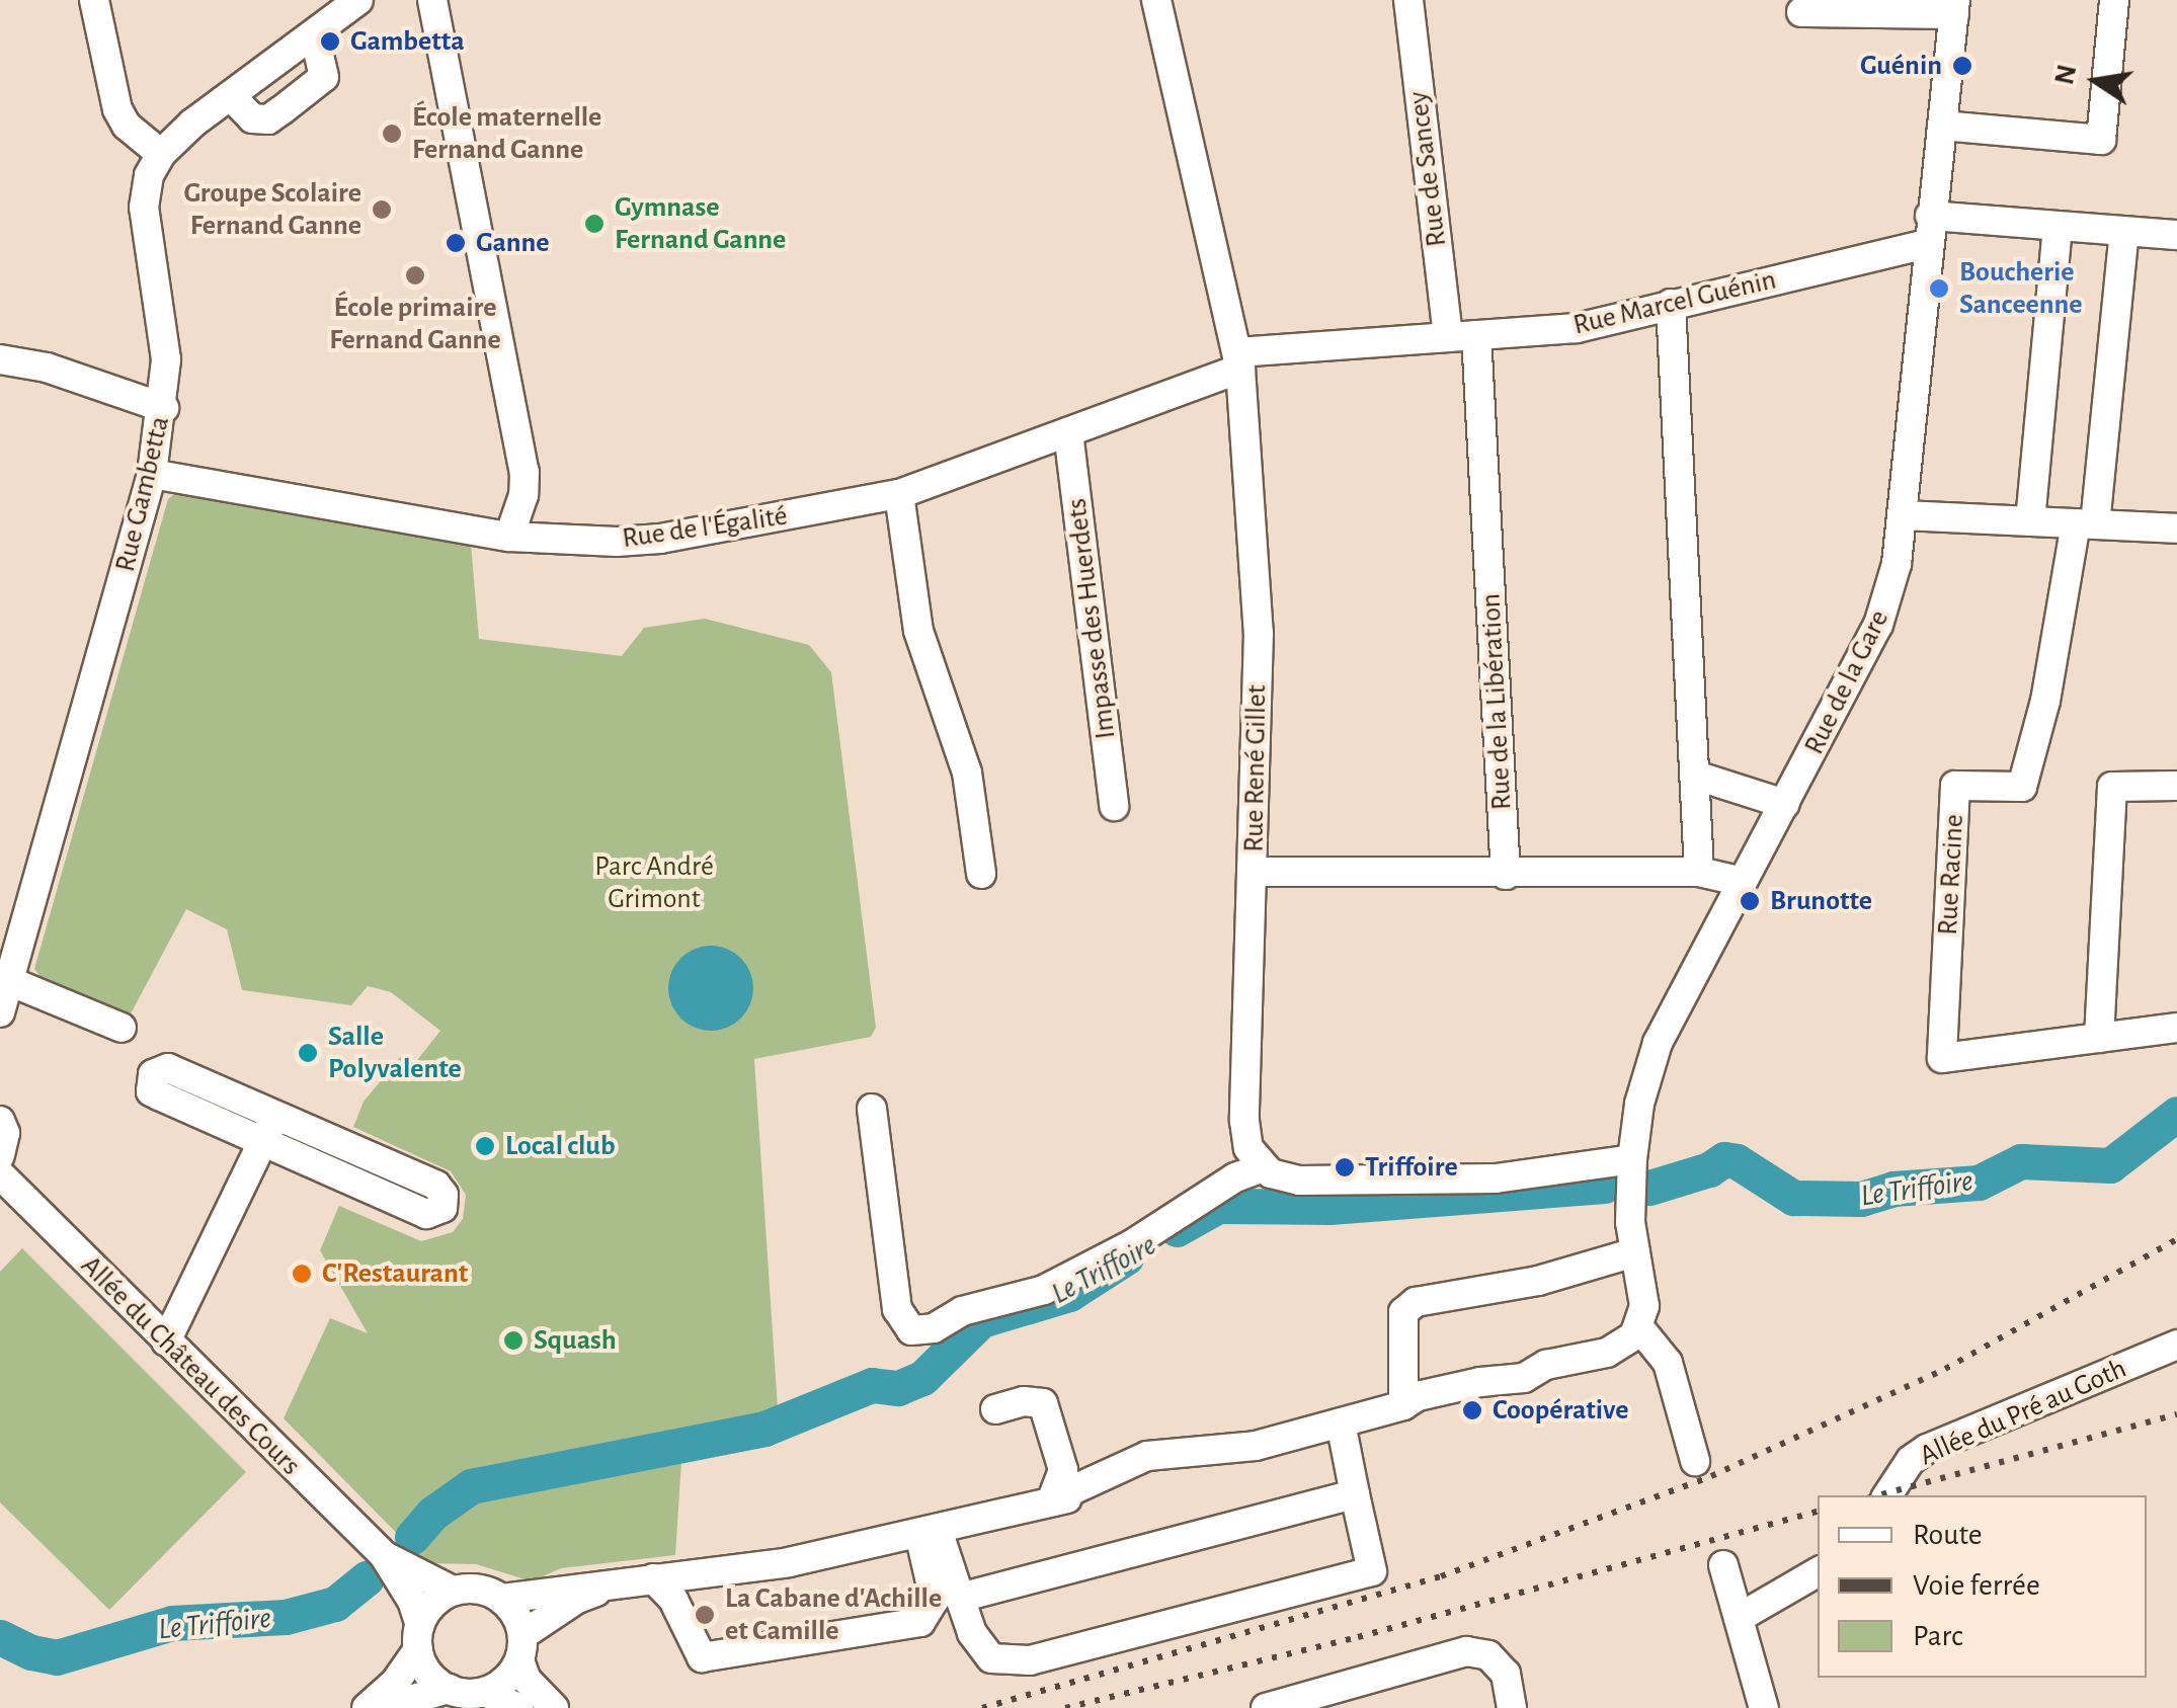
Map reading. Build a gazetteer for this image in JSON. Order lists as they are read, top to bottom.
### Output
{
  "streets": {
    "street": [
      "Rue de Sancey",
      "Rue Marcel Guénin",
      "Rue Gambetta",
      "Rue de l'Égalité",
      "Impasse des Huerdets",
      "Rue de la Gare",
      "Rue de la Libération",
      "Rue René Gillet",
      "Rue Racine",
      "Allée du Château des Cours",
      "Allée du Pré au Goth"
    ]
  },
  "crossings": [
    ["Rue de Sancey", "Rue Marcel Guénin"],
    ["Rue Marcel Guénin", "Rue de l'Égalité"],
    ["Rue Marcel Guénin", "Rue de la Gare"],
    ["Rue Marcel Guénin", "Rue de la Libération"],
    ["Rue Marcel Guénin", "Rue René Gillet"],
    ["Rue Gambetta", "Rue de l'Égalité"],
    ["Rue de l'Égalité", "Impasse des Huerdets"],
    ["Rue de l'Égalité", "Rue René Gillet"]
  ],
  "water": ["Le Triffoire"],
  "parks": ["Parc André Grimont"],
  "places": [
    "Gambetta",
    "Guénin",
    "École maternelle Fernand Ganne",
    "Groupe Scolaire Fernand Ganne",
    "Gymnase Fernand Ganne",
    "Ganne",
    "École primaire Fernand Ganne",
    "Boucherie Sanceenne",
    "Brunotte",
    "Salle Polyvalente",
    "Local club",
    "Triffoire",
    "C'Restaurant",
    "Squash",
    "Coopérative",
    "La Cabane d'Achille et Camille"
  ],
  "legend": ["Route", "Voie ferrée", "Parc"],
  "north": "left"
}
